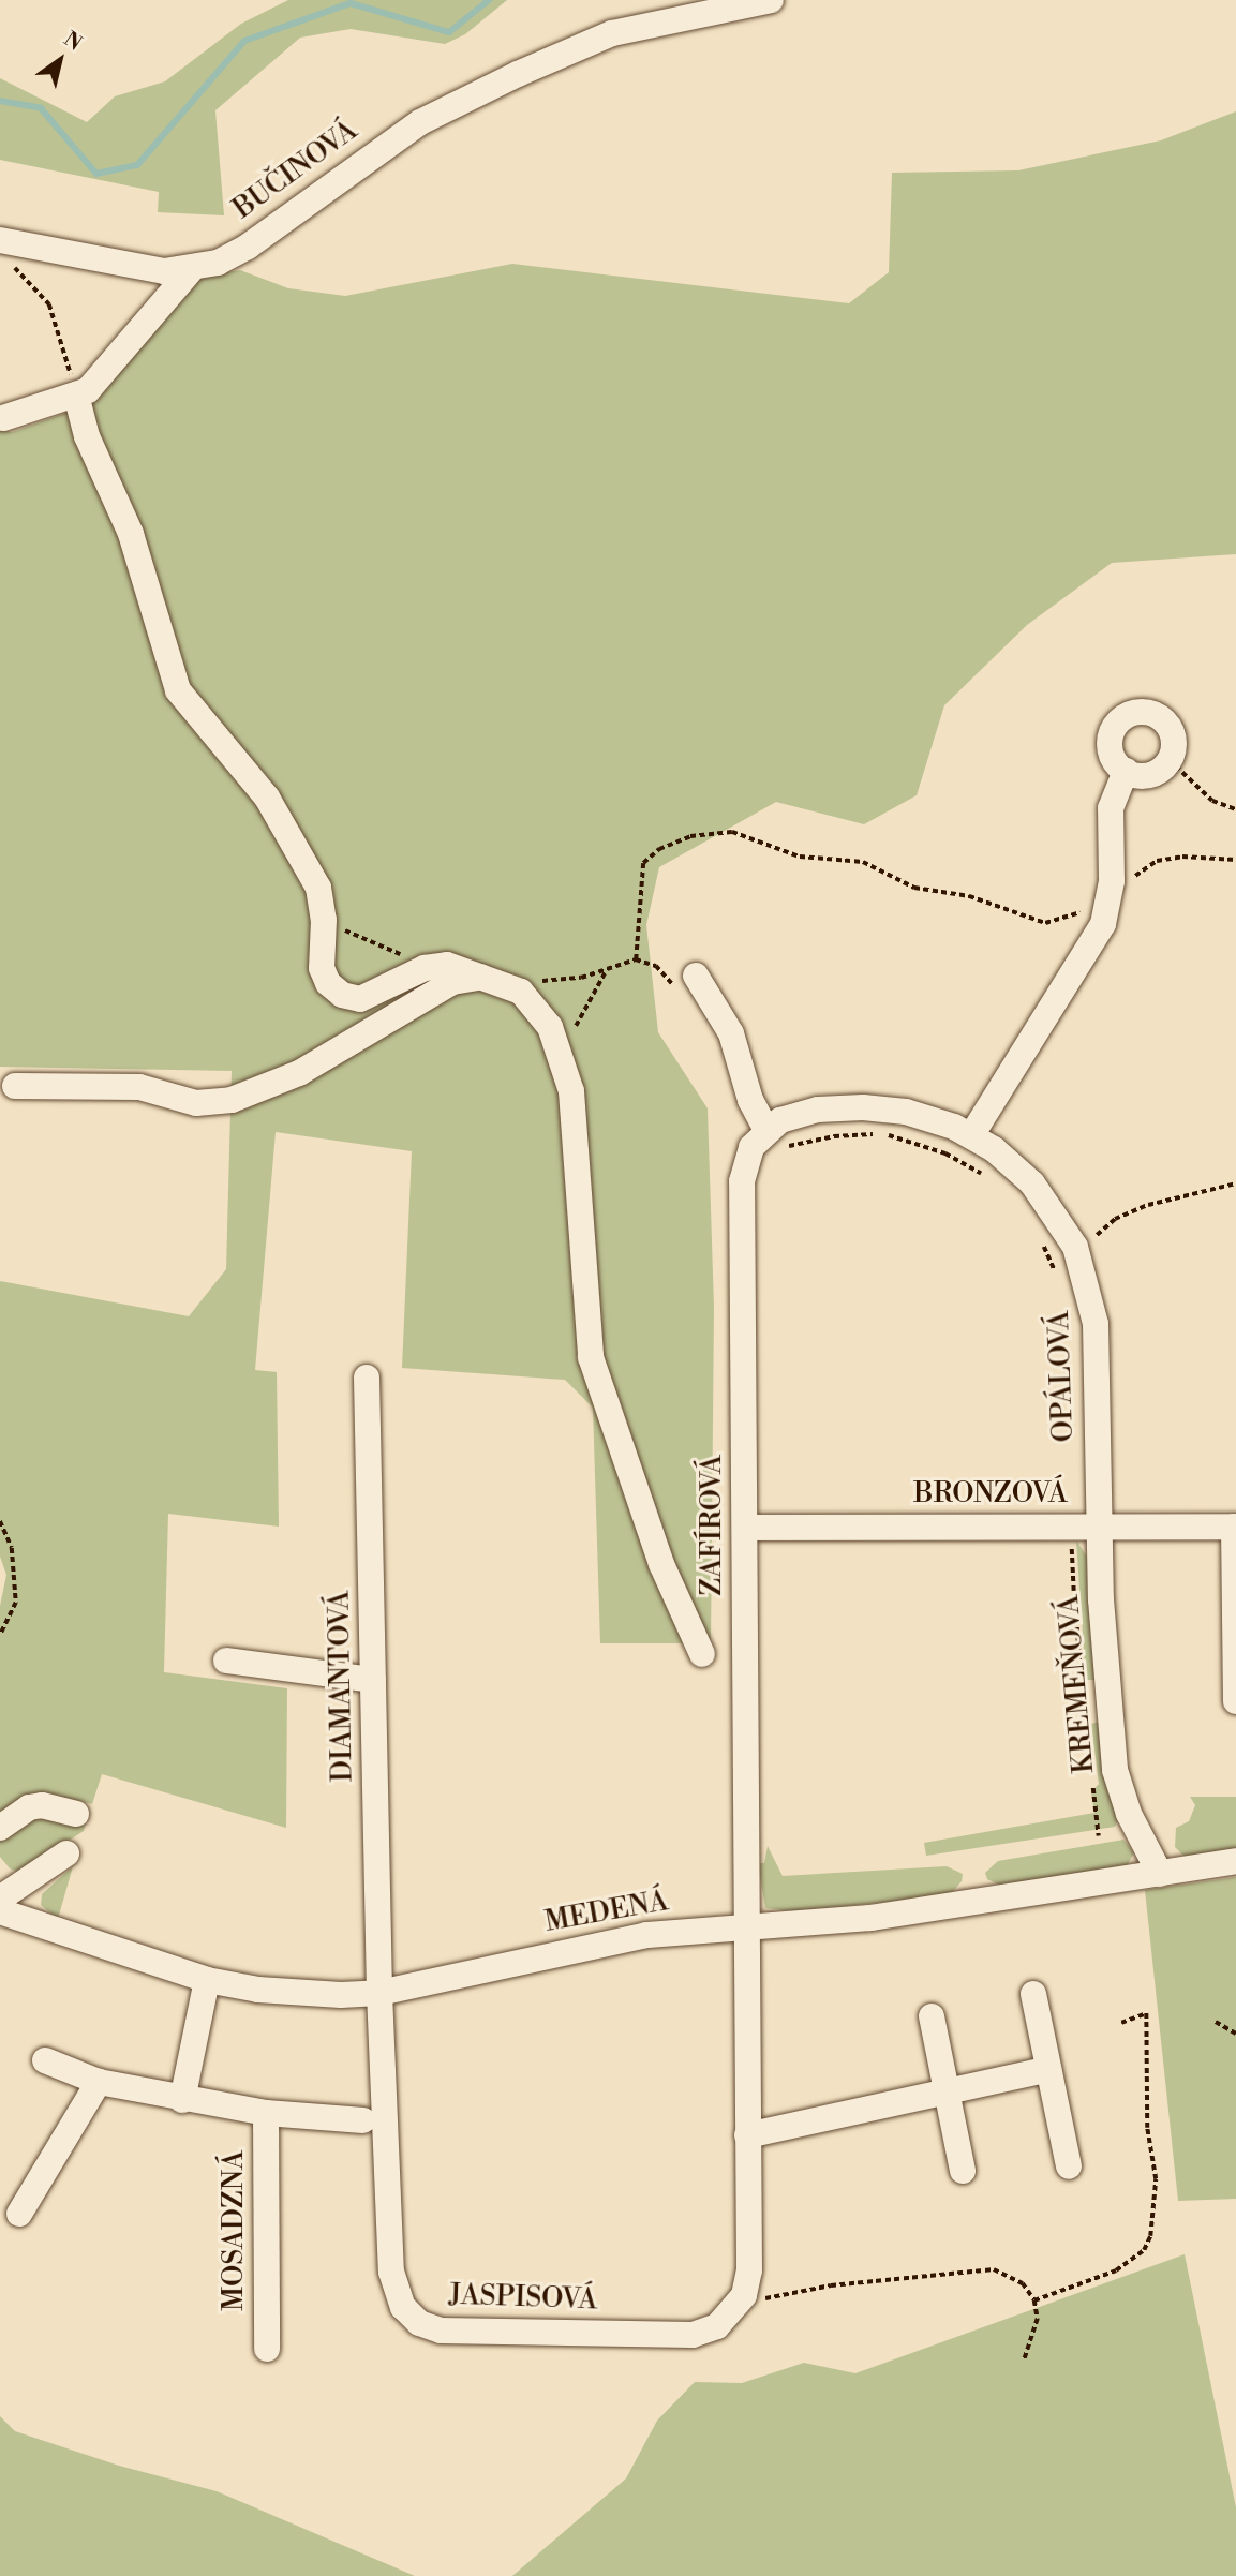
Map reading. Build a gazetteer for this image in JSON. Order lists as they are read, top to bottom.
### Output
{
  "streets": {
    "street": [
      "BUČINOVÁ",
      "OPÁLOVÁ",
      "BRONZOVÁ",
      "ZAFÍROVÁ",
      "KREMEŇOVÁ",
      "DIAMANTOVÁ",
      "MEDENÁ",
      "MOSADZNÁ",
      "JASPISOVÁ"
    ]
  },
  "crossings": [
    ["OPÁLOVÁ", "BRONZOVÁ"],
    ["OPÁLOVÁ", "ZAFÍROVÁ"],
    ["OPÁLOVÁ", "KREMEŇOVÁ"],
    ["BRONZOVÁ", "ZAFÍROVÁ"],
    ["BRONZOVÁ", "KREMEŇOVÁ"],
    ["ZAFÍROVÁ", "MEDENÁ"],
    ["KREMEŇOVÁ", "MEDENÁ"],
    ["DIAMANTOVÁ", "MEDENÁ"],
    ["DIAMANTOVÁ", "JASPISOVÁ"],
    ["MEDENÁ", "JASPISOVÁ"]
  ],
  "north": "top right"
}
